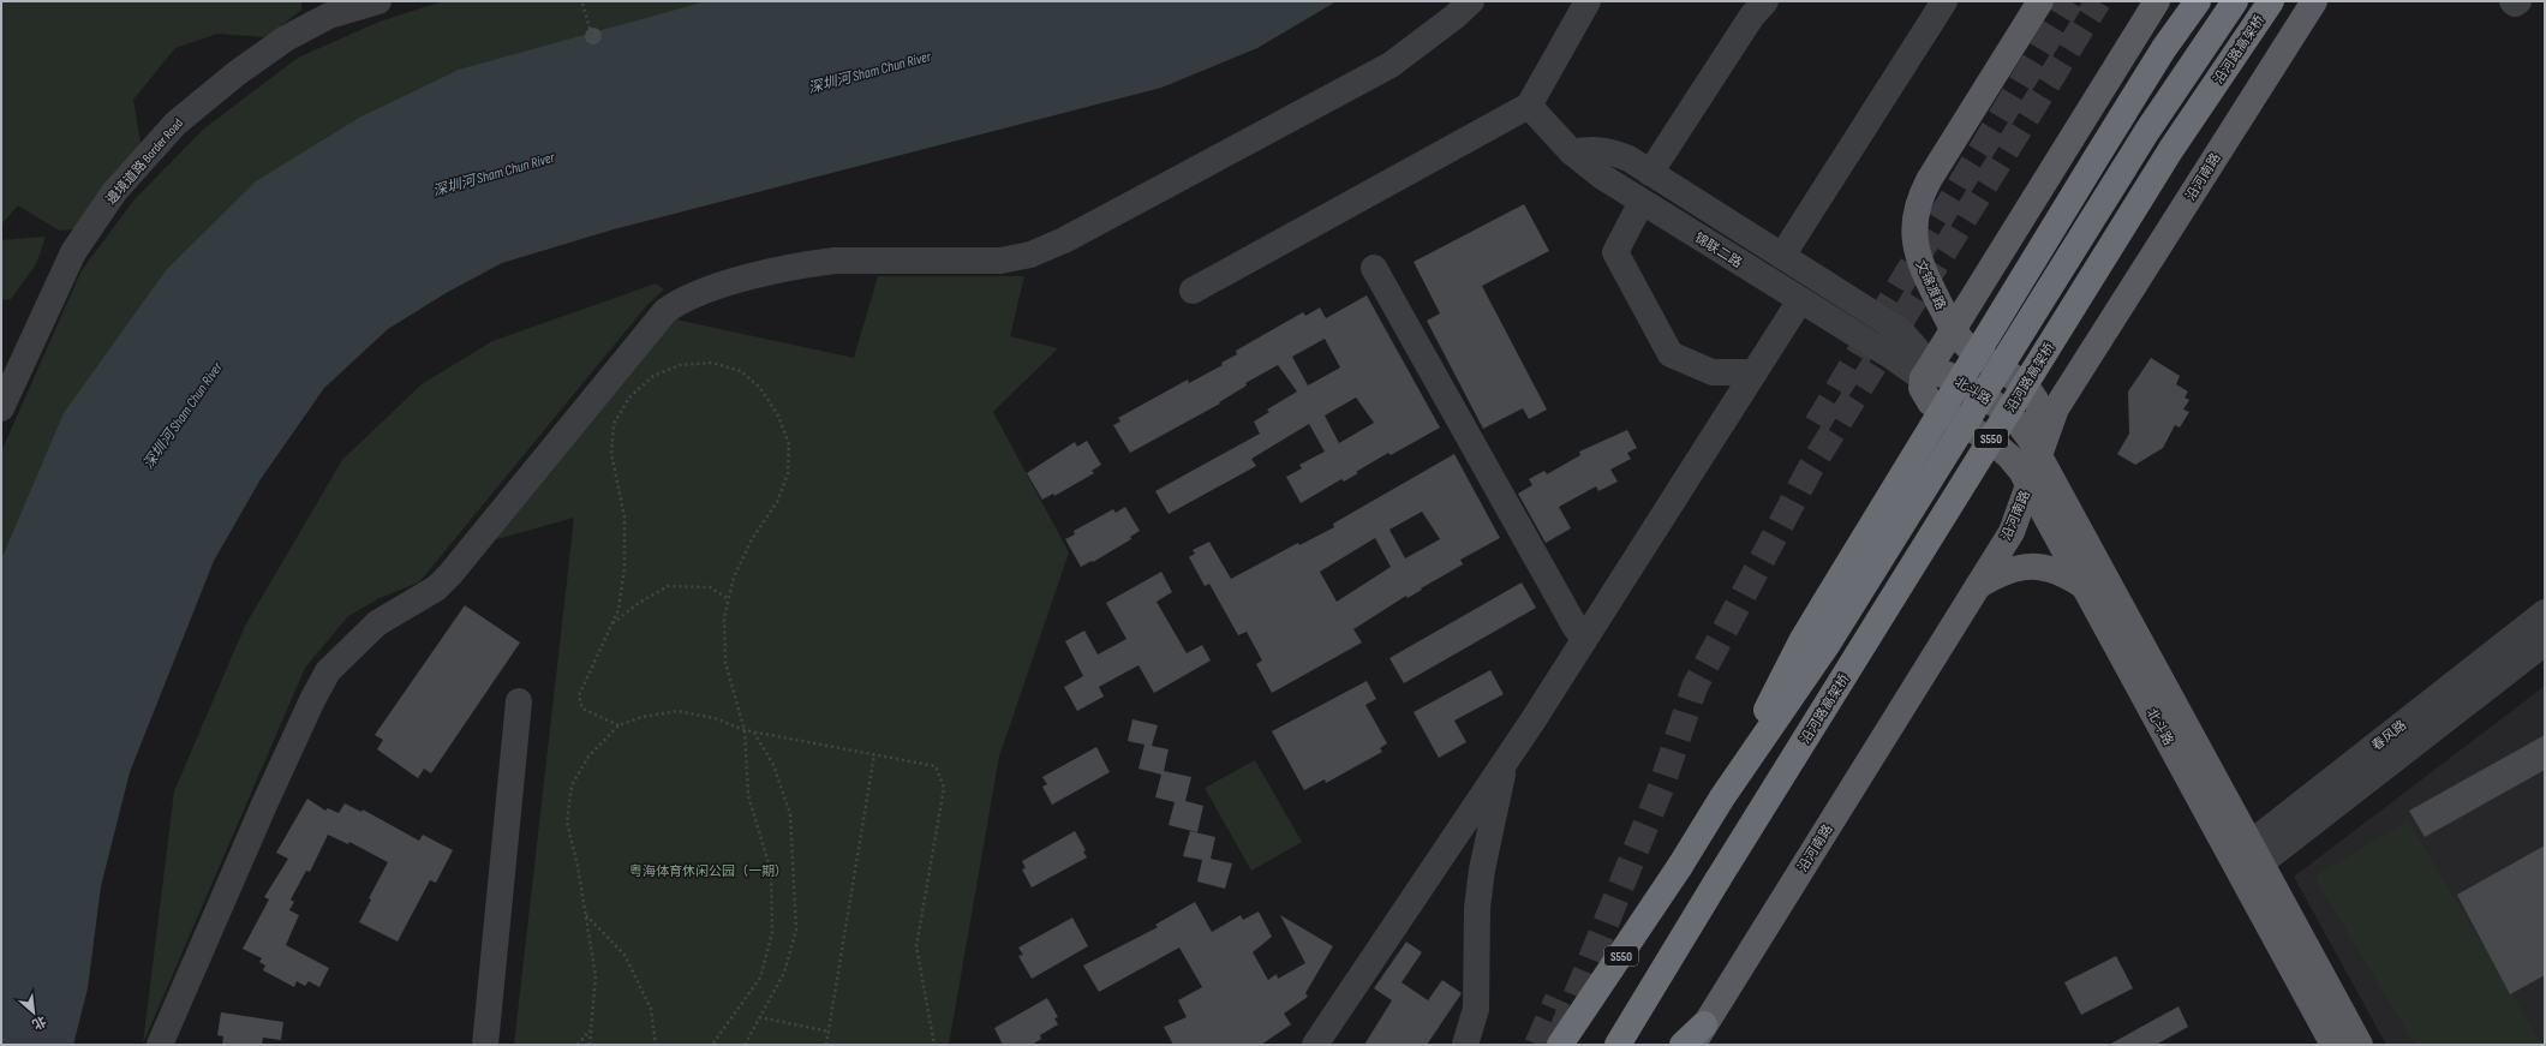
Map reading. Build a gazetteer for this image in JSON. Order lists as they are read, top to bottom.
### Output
{
  "streets": {
    "highway": ["沿河路高架桥", "S550"],
    "main road": ["沿河南路", "文锦渡路", "北斗路"],
    "street": ["邊境道路 Border Road", "锦联二路", "春风路"]
  },
  "crossings": [
    ["沿河南路", "文锦渡路"],
    ["沿河南路", "北斗路"],
    ["锦联二路", "北斗路"],
    ["文锦渡路", "北斗路"],
    ["北斗路", "春风路"]
  ],
  "water": ["深圳河 Sham Chun River"],
  "parks": ["粤海体育休闲公园（一期）"],
  "north": "bottom right"
}
